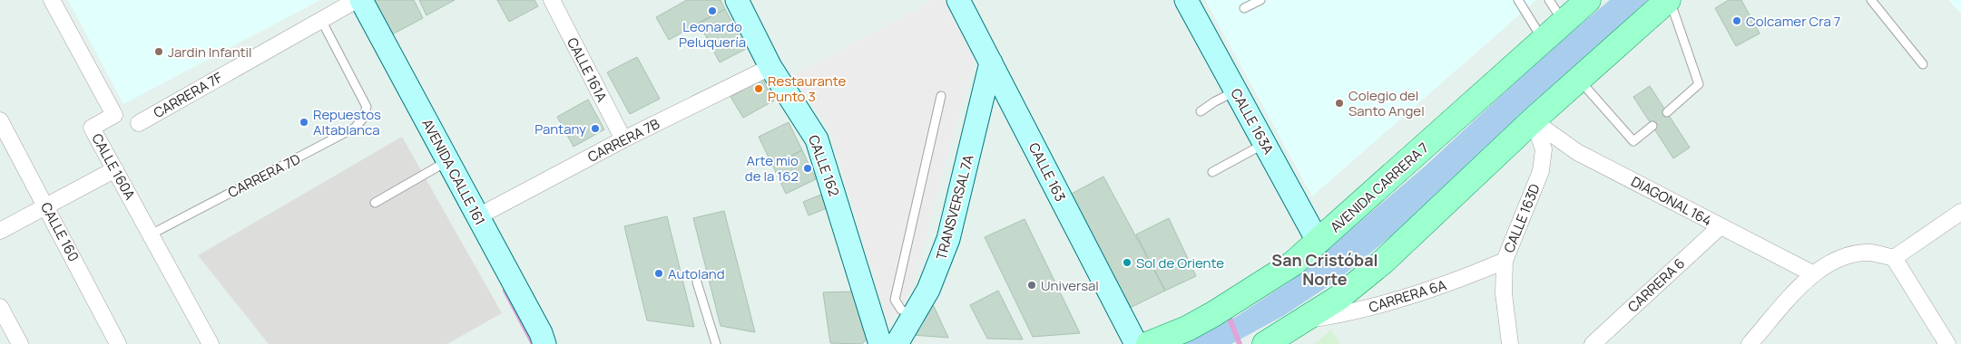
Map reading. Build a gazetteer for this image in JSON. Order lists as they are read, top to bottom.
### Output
{
  "streets": {
    "main road": ["AVENIDA CARRERA 7"],
    "street": [
      "CALLE 161A",
      "CARRERA 7F",
      "CALLE 163A",
      "CARRERA 7B",
      "CALLE 162",
      "CALLE 160A",
      "AVENIDA CALLE 161",
      "CALLE 163",
      "DIAGONAL 164",
      "TRANSVERSAL 7A",
      "CALLE 163D",
      "CALLE 160",
      "CARRERA 6",
      "CARRERA 6A"
    ],
    "lane": ["CARRERA 7D"]
  },
  "crossings": [
    ["CALLE 161A", "CARRERA 7B"],
    ["CARRERA 7F", "CARRERA 7D"],
    ["CALLE 163A", "AVENIDA CARRERA 7"],
    ["CARRERA 7B", "CALLE 162"],
    ["CARRERA 7B", "AVENIDA CALLE 161"],
    ["CALLE 160A", "CARRERA 7D"],
    ["CALLE 163", "TRANSVERSAL 7A"],
    ["DIAGONAL 164", "CALLE 163D"],
    ["DIAGONAL 164", "CARRERA 6"],
    ["CALLE 163D", "CARRERA 6A"]
  ],
  "districts": ["San Cristóbal Norte"],
  "places": [
    "Leonardo Peluquería",
    "Colcamer Cra 7",
    "Jardin Infantil",
    "Restaurante Punto 3",
    "Colegio del Santo Angel",
    "Repuestos Altablanca",
    "Pantany",
    "Arte mio de la 162",
    "Sol de Oriente",
    "Autoland",
    "Universal"
  ]
}
